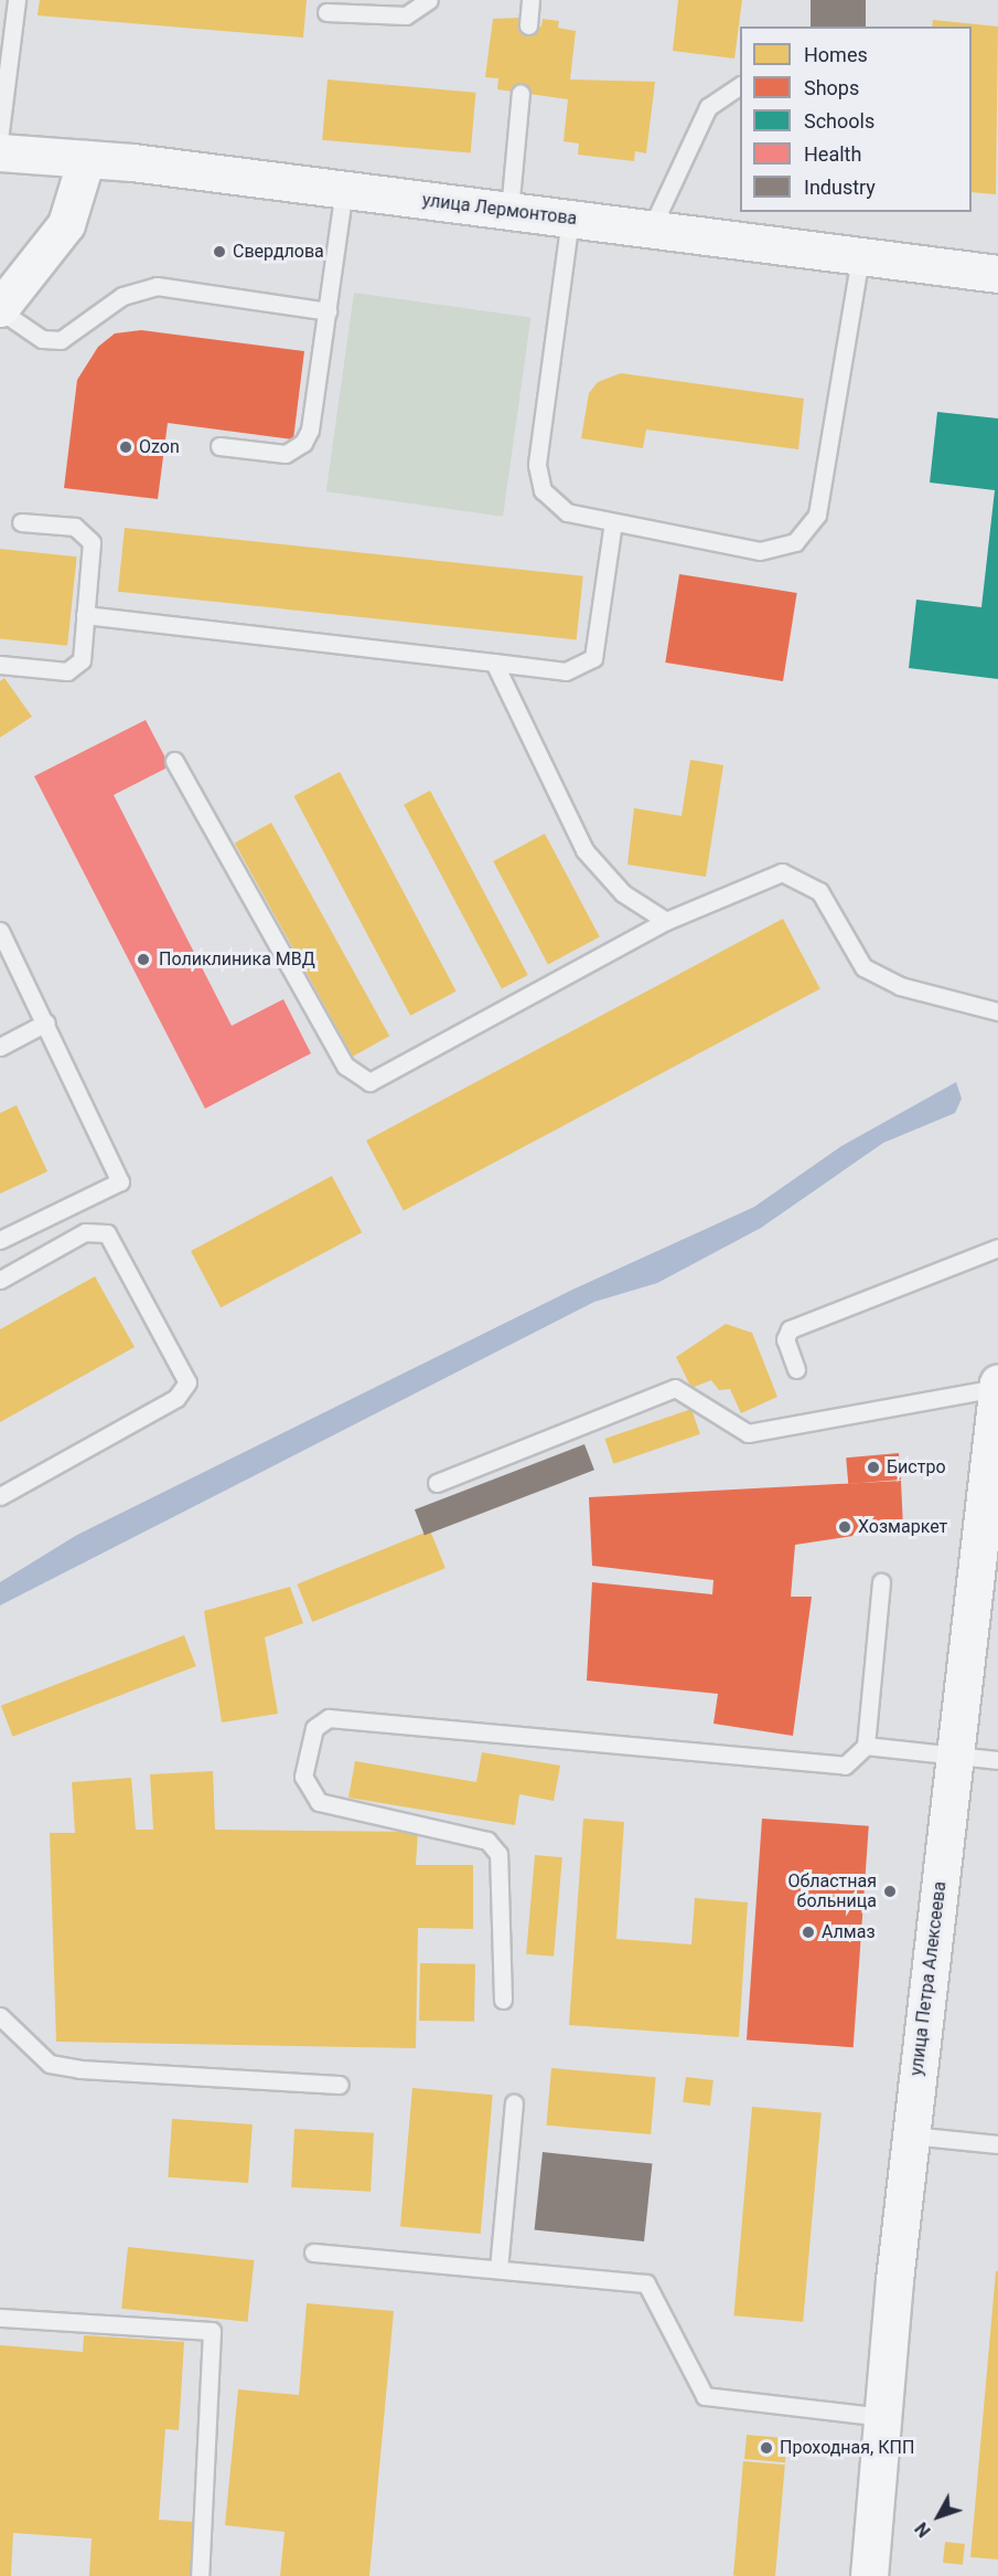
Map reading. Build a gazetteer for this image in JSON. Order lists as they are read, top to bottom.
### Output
{
  "streets": {
    "street": ["улица Лермонтова", "улица Петра Алексеева"]
  },
  "places": [
    "Свердлова",
    "Ozon",
    "Поликлиника МВД",
    "Бистро",
    "Хозмаркет",
    "Областная больница",
    "Алмаз",
    "Проходная, КПП"
  ],
  "legend": [
    "Homes",
    "Shops",
    "Schools",
    "Health",
    "Industry"
  ],
  "north": "bottom left"
}
